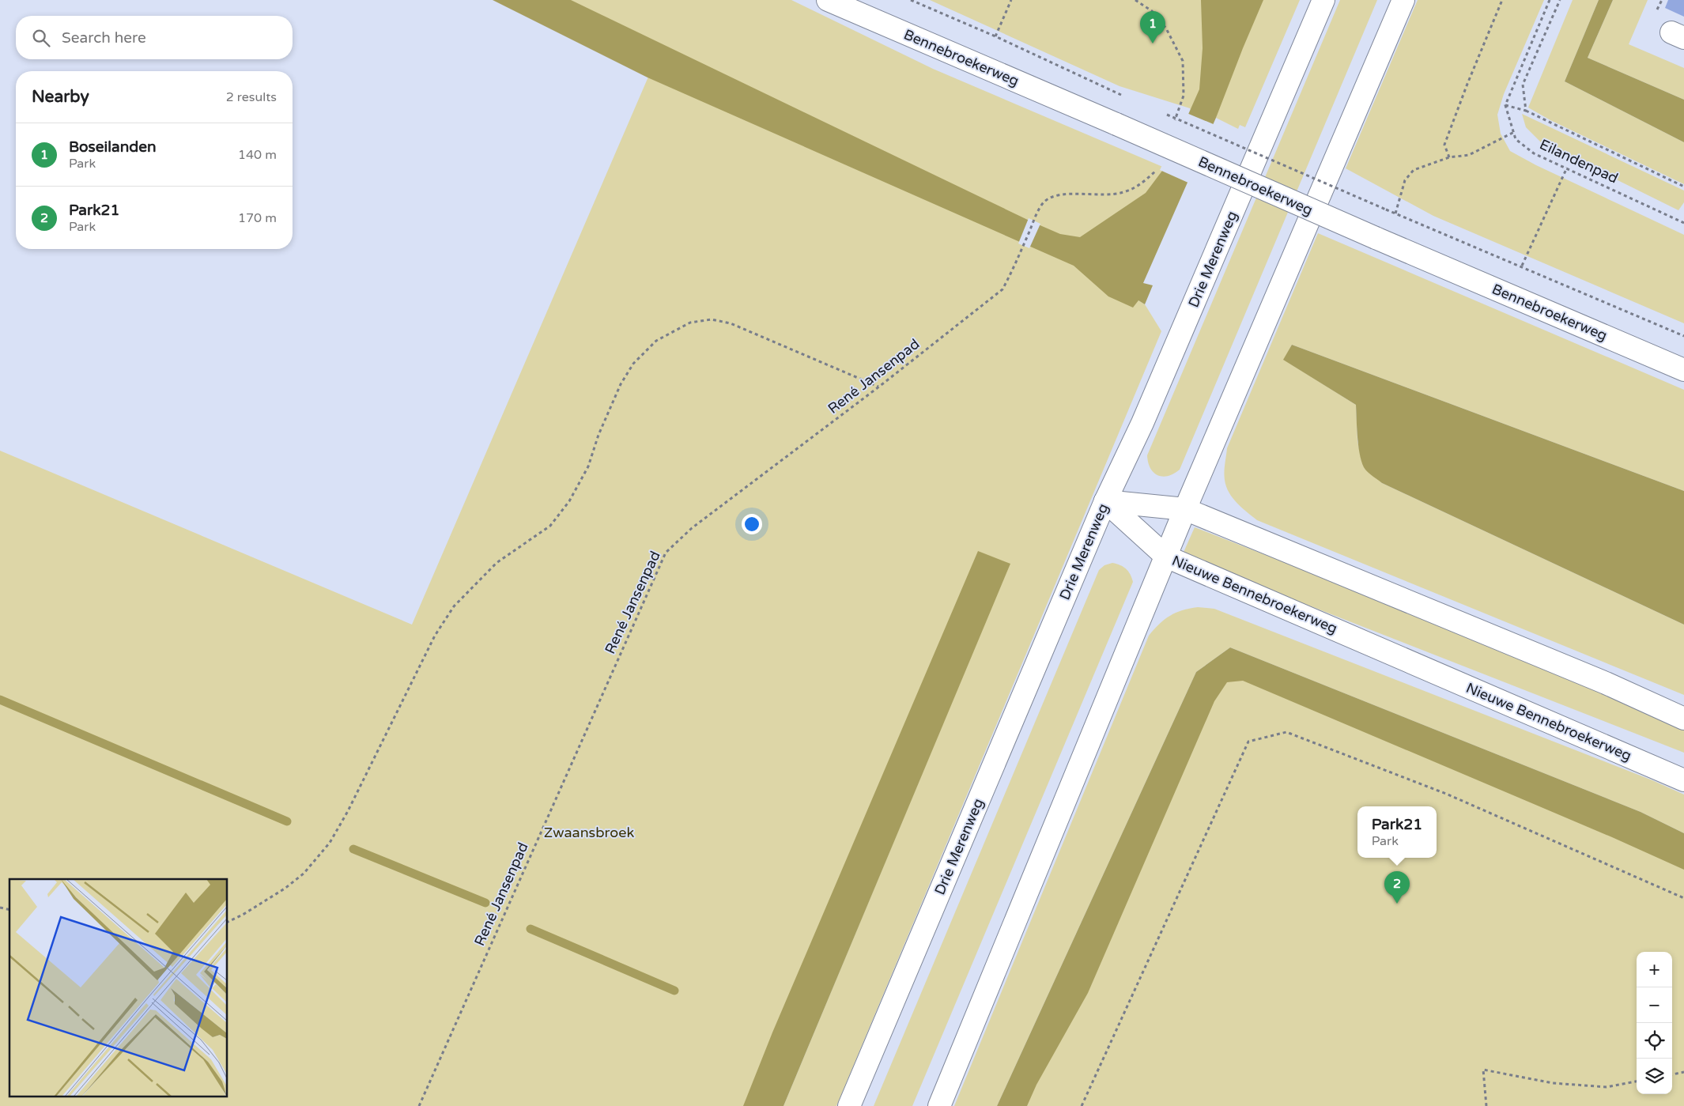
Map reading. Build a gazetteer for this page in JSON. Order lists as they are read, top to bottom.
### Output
{
  "streets": {
    "main road": ["Bennebroekerweg", "Drie Merenweg", "Nieuwe Bennebroekerweg"],
    "path": ["Eilandenpad", "René Jansenpad"]
  },
  "crossings": [
    ["Drie Merenweg", "Nieuwe Bennebroekerweg"]
  ],
  "parks": ["Zwaansbroek"],
  "page": {
    "pins": ["1", "2"],
    "search": "Search here",
    "heading": ["Nearby", "2 results"],
    "list": [
      {
        "mark": "1",
        "name": "Boseilanden",
        "note": "Park",
        "value": "140 m"
      },
      {
        "mark": "2",
        "name": "Park21",
        "note": "Park",
        "value": "170 m"
      }
    ],
    "popup": ["Park21", "Park"],
    "map_buttons": ["+", "−"]
  }
}
